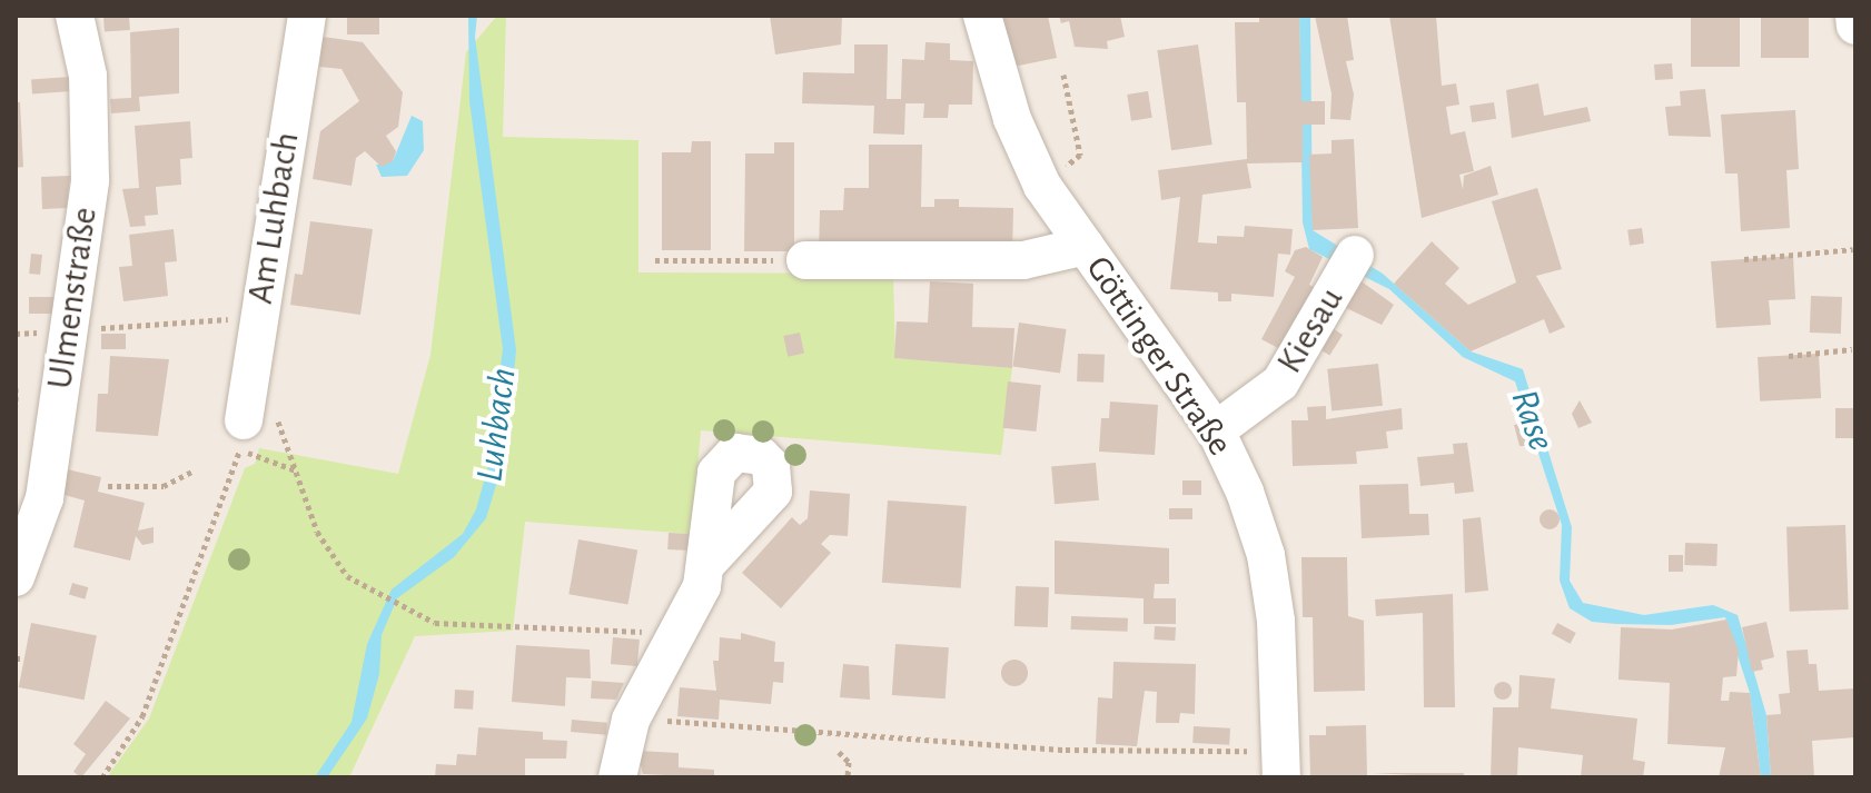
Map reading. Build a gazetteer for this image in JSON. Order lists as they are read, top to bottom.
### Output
{
  "streets": {
    "street": [
      "Am Luhbach",
      "Ulmenstraße",
      "Kiesau",
      "Göttinger Straße"
    ]
  },
  "crossings": [
    ["Kiesau", "Göttinger Straße"]
  ],
  "water": ["Rase", "Luhbach"]
}
